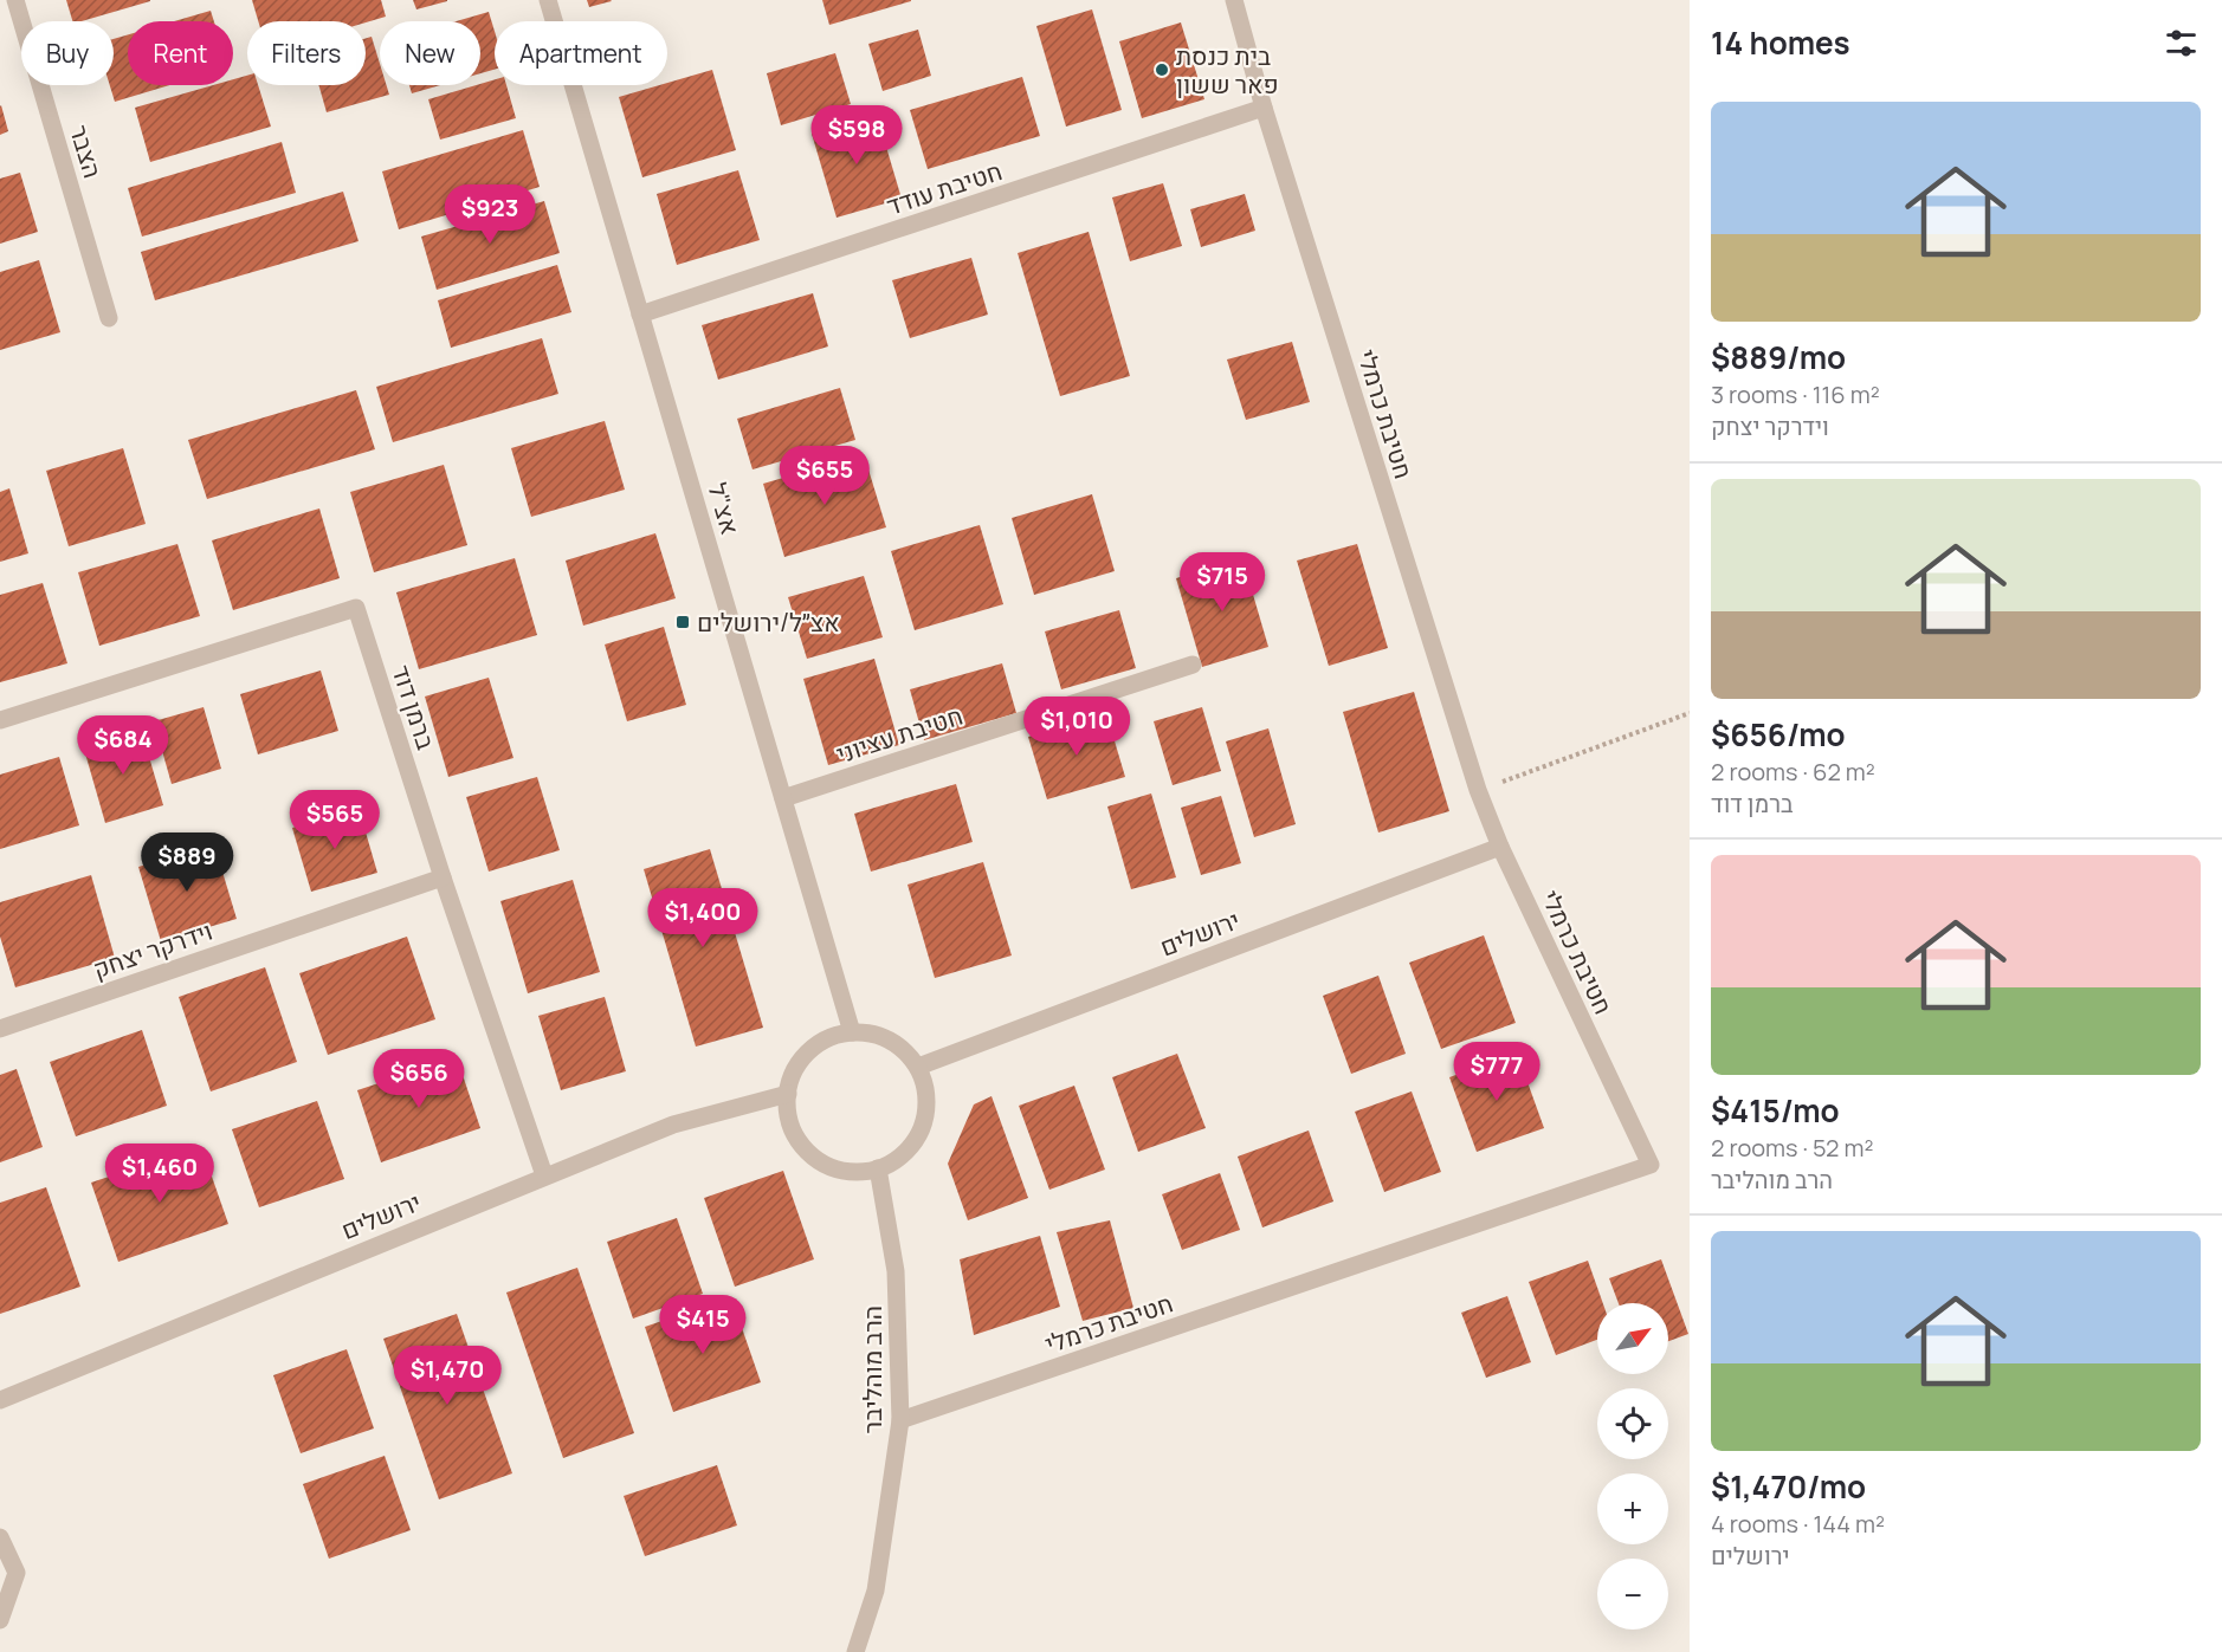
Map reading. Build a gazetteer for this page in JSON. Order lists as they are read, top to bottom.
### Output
{
  "streets": {
    "street": [
      "הצבר",
      "חטיבת עודד",
      "חטיבת כרמלי",
      "אצ\"ל",
      "ברמן דוד",
      "חטיבת עציוני",
      "ירושלים",
      "וידרקר יצחק",
      "הרב מוהליבר"
    ]
  },
  "crossings": [
    ["חטיבת עודד", "חטיבת כרמלי"],
    ["חטיבת עודד", "אצ\"ל"],
    ["חטיבת כרמלי", "ירושלים"],
    ["חטיבת כרמלי", "הרב מוהליבר"],
    ["אצ\"ל", "חטיבת עציוני"],
    ["אצ\"ל", "ירושלים"],
    ["אצ\"ל", "הרב מוהליבר"],
    ["ברמן דוד", "ירושלים"],
    ["ברמן דוד", "וידרקר יצחק"],
    ["ירושלים", "הרב מוהליבר"]
  ],
  "places": {
    "other": ["בית כנסת פאר ששון"],
    "transit": ["אצ״ל/ירושלים"]
  },
  "north": "top right",
  "page": {
    "heading": "14 homes",
    "chip": [
      "Buy",
      "Rent",
      "Filters",
      "New",
      "Apartment"
    ],
    "list": [
      {
        "name": "$889/mo",
        "note": "3 rooms · 116 m² · וידרקר יצחק"
      },
      {
        "name": "$656/mo",
        "note": "2 rooms · 62 m² · ברמן דוד"
      },
      {
        "name": "$415/mo",
        "note": "2 rooms · 52 m² · הרב מוהליבר"
      },
      {
        "name": "$1,470/mo",
        "note": "4 rooms · 144 m² · ירושלים"
      }
    ],
    "price": [
      "$598",
      "$923",
      "$655",
      "$715",
      "$1,010",
      "$684",
      "$565",
      "$889",
      "$1,400",
      "$777",
      "$656",
      "$1,460",
      "$415",
      "$1,470"
    ],
    "map_buttons": ["+", "−"]
  }
}
